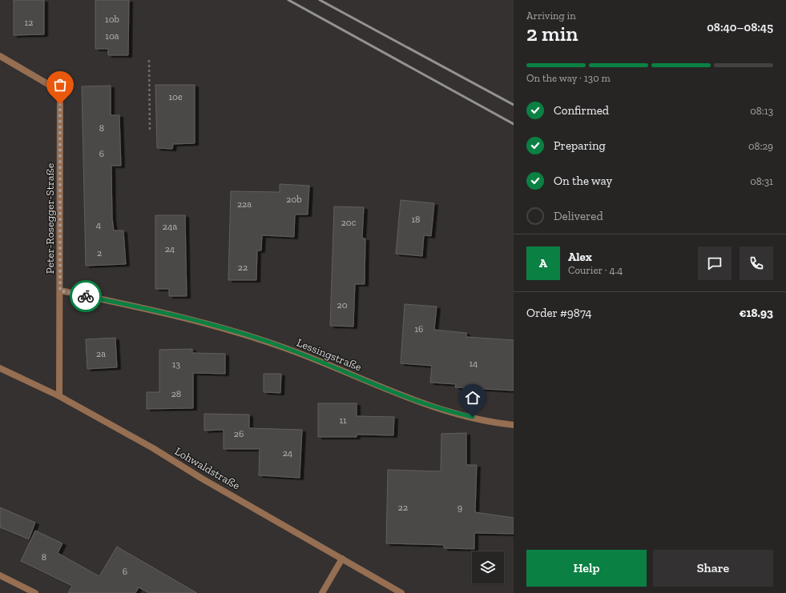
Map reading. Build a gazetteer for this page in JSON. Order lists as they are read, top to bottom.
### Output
{
  "streets": {
    "street": ["Peter-Rosegger-Straße", "Lessingstraße", "Lohwaldstraße"]
  },
  "crossings": [
    ["Peter-Rosegger-Straße", "Lessingstraße"],
    ["Peter-Rosegger-Straße", "Lohwaldstraße"]
  ],
  "house_numbers": [
    "10b",
    "12",
    "10a",
    "10e",
    "8",
    "6",
    "20b",
    "22a",
    "18",
    "20c",
    "4",
    "24a",
    "24",
    "2",
    "22",
    "20",
    "16",
    "2a",
    "14",
    "13",
    "28",
    "11",
    "26",
    "24",
    "22",
    "9",
    "8",
    "6"
  ],
  "page": {
    "heading": ["2 min", "Arriving in", "08:40–08:45"],
    "panel": [
      "Alex",
      "Courier · 4.4",
      "Order #9874",
      "€18.93"
    ],
    "bar": "On the way · 130 m",
    "list": [
      ["Confirmed", "08:13"],
      ["Preparing", "08:29"],
      ["On the way", "08:31"],
      "Delivered"
    ],
    "round": "A",
    "buttons": ["Help", "Share"]
  }
}
